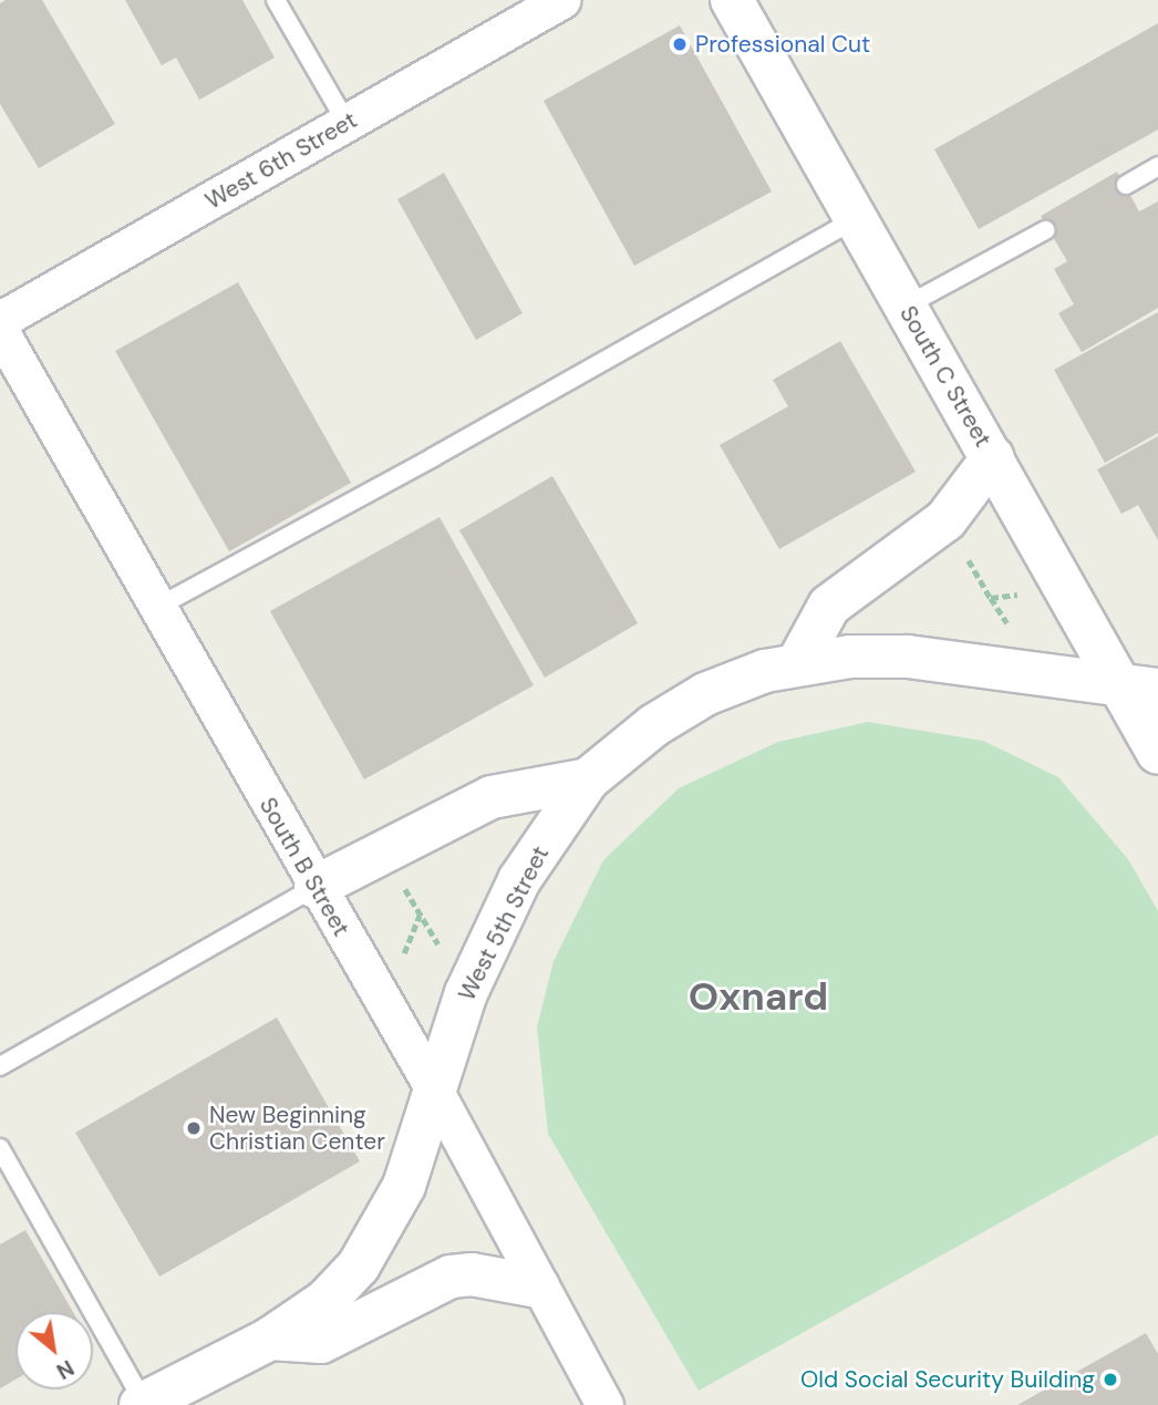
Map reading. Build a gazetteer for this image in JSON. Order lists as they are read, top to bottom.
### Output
{
  "streets": {
    "street": [
      "West 6th Street",
      "South C Street",
      "South B Street",
      "West 5th Street"
    ]
  },
  "crossings": [
    ["South C Street", "West 5th Street"],
    ["South B Street", "West 5th Street"]
  ],
  "districts": ["Oxnard"],
  "places": ["Professional Cut", "New Beginning Christian Center", "Old Social Security Building"],
  "north": "bottom right"
}
